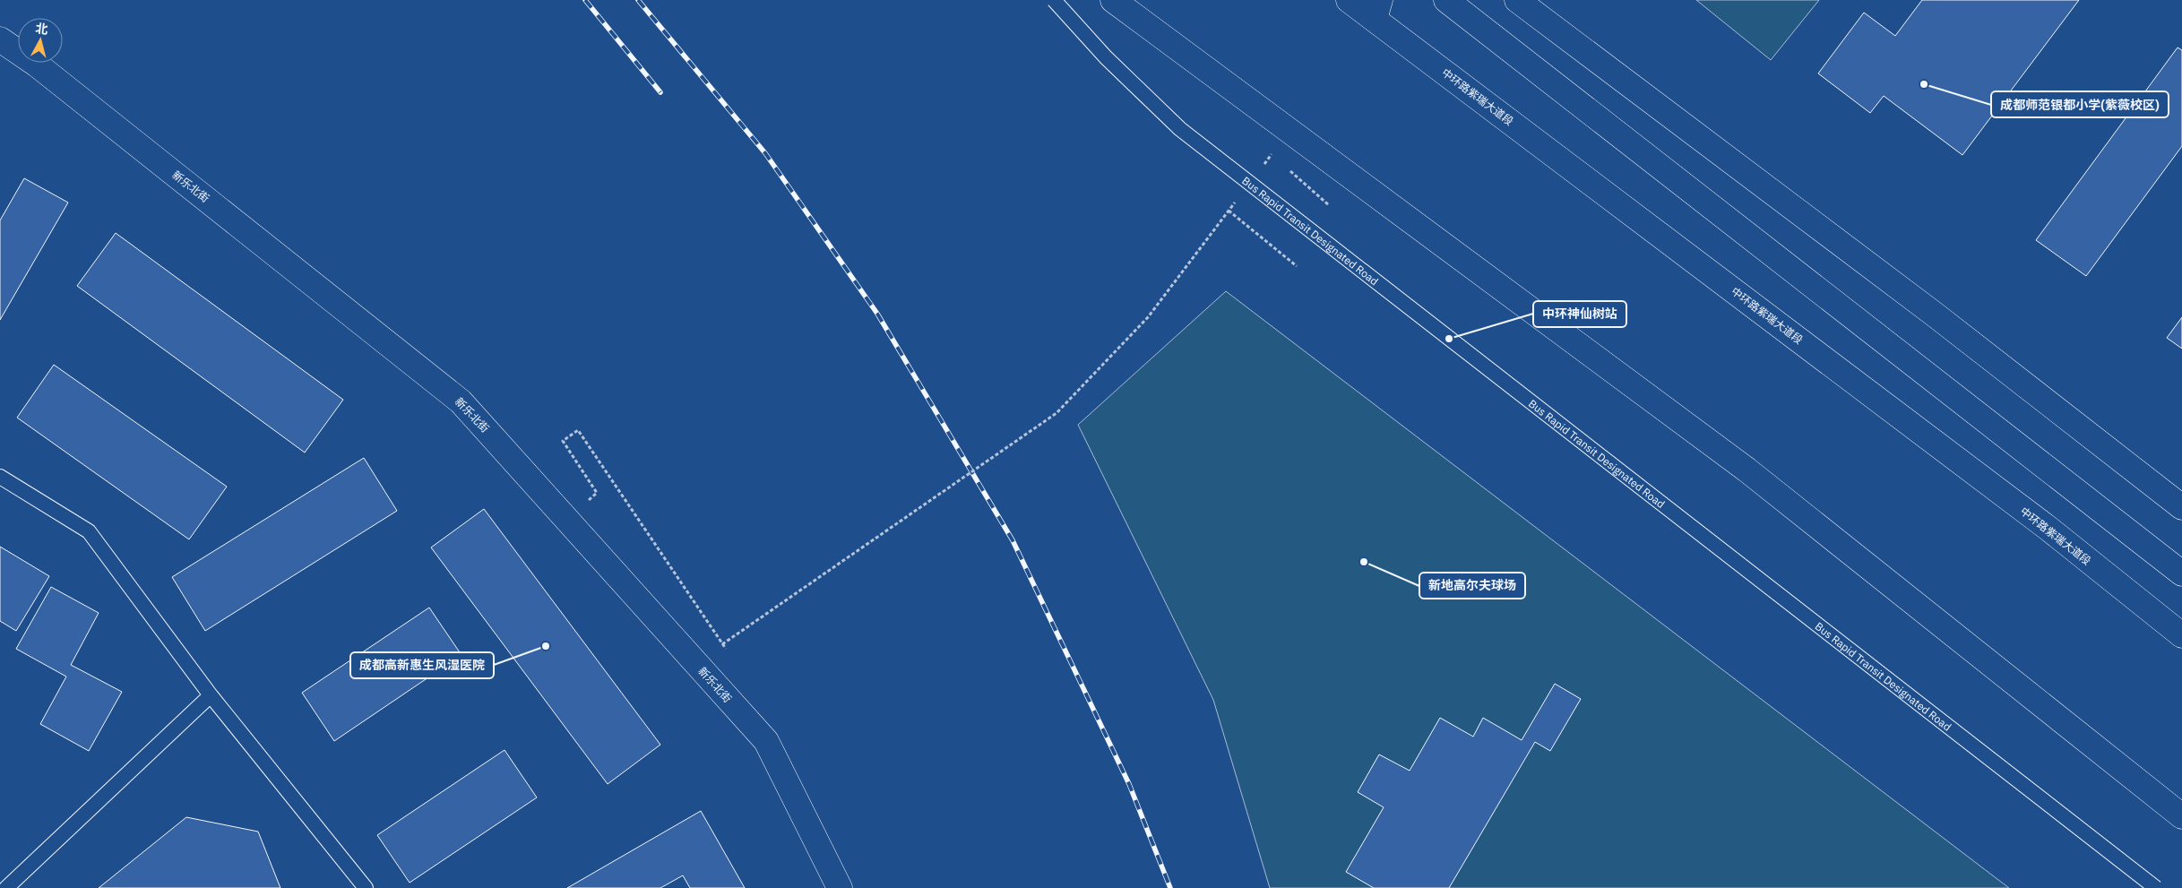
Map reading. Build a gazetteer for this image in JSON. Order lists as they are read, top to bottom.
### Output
{
  "streets": {
    "main road": ["中环路紫瑞大道段", "新乐北街"],
    "lane": ["Bus Rapid Transit Designated Road"]
  },
  "places": [
    "成都师范银都小学(紫薇校区)",
    "中环神仙树站",
    "新地高尔夫球场",
    "成都高新惠生风湿医院"
  ],
  "north": "top"
}
